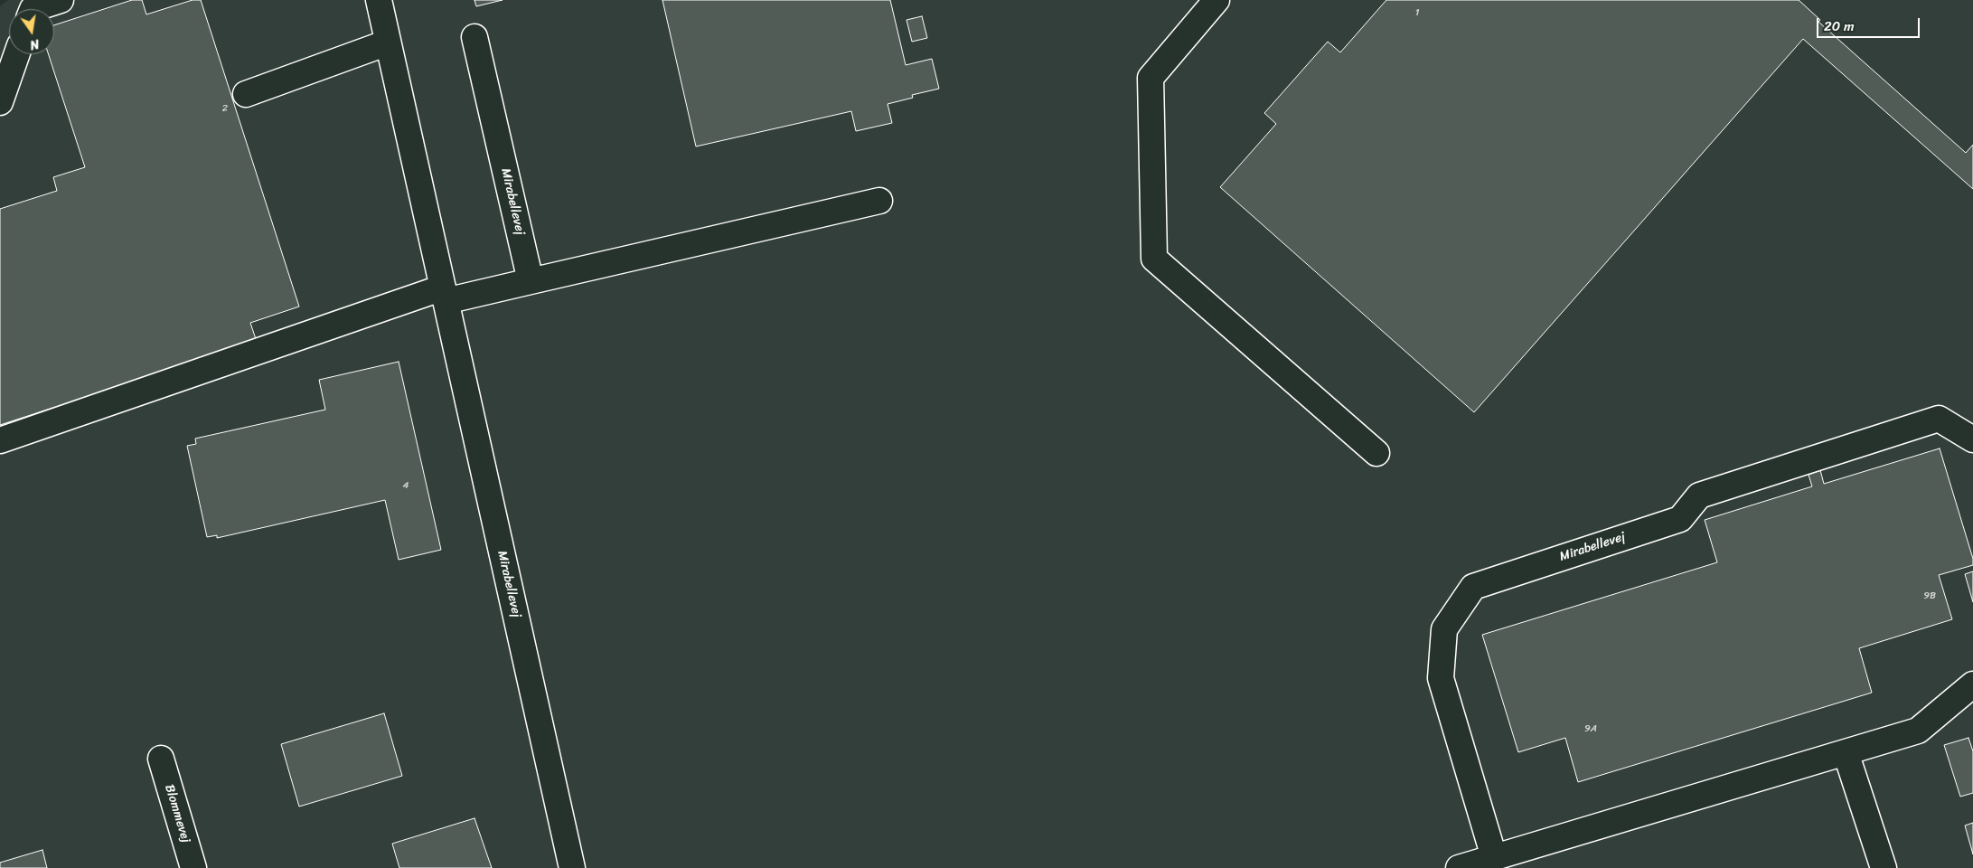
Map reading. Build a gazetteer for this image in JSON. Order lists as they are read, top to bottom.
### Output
{
  "streets": {
    "street": ["Mirabellevej", "Blommevej"]
  },
  "house_numbers": [
    "1",
    "2",
    "4",
    "9B",
    "9A"
  ],
  "scale_bar": "20 m",
  "north": "bottom"
}
